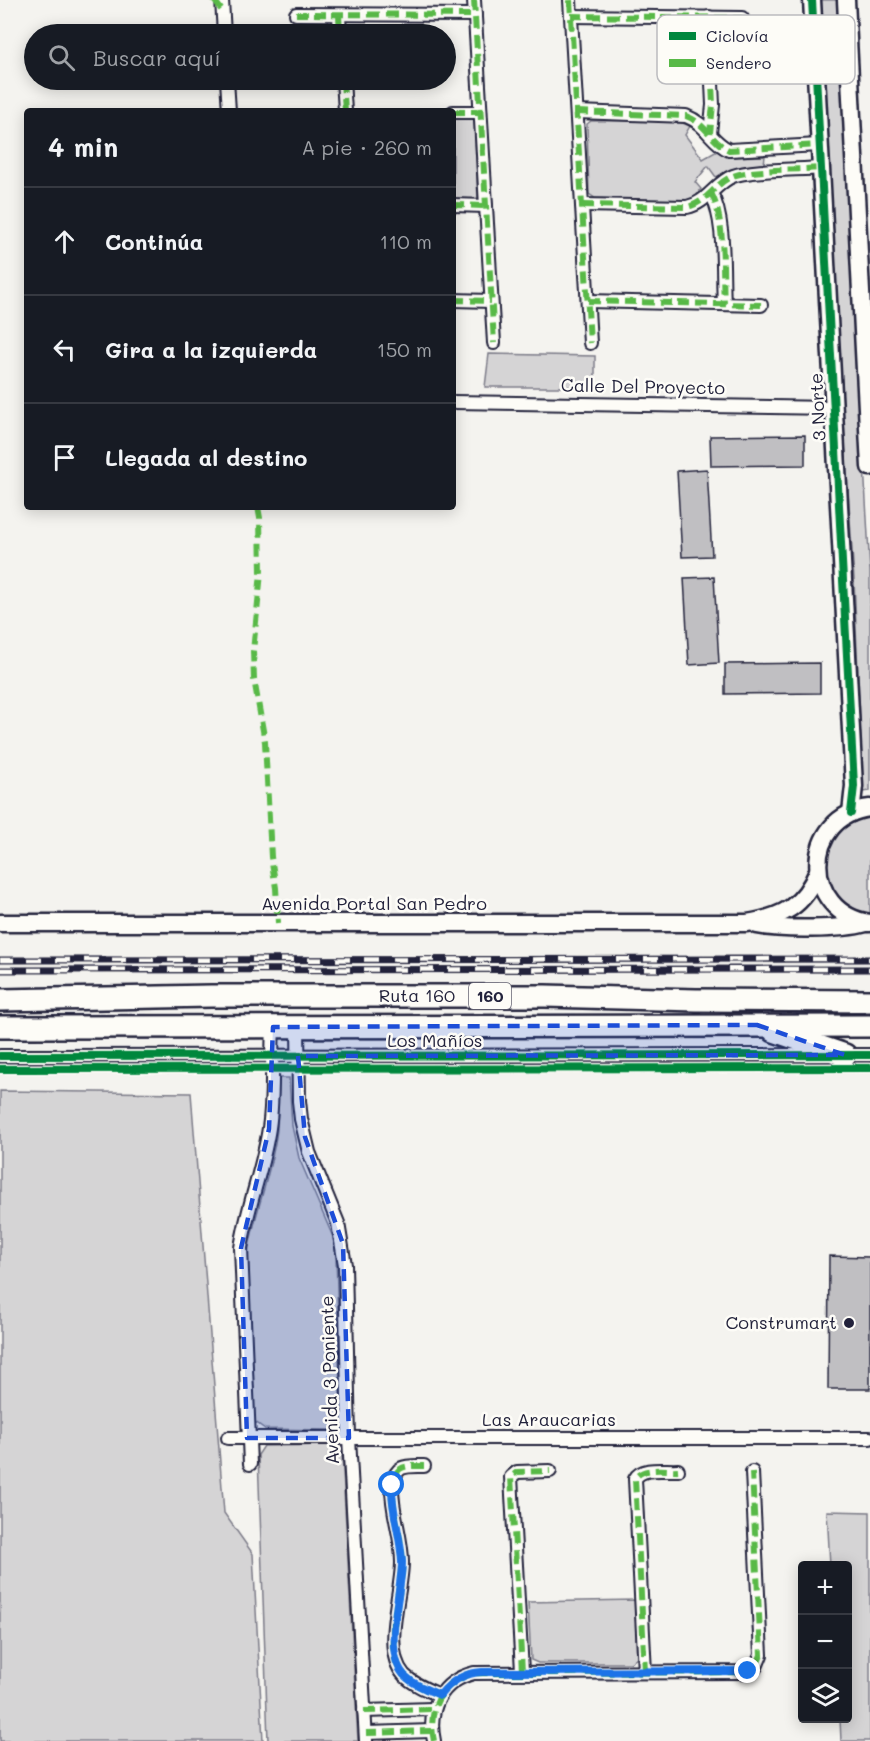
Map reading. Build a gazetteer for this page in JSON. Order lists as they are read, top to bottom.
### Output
{
  "streets": {
    "highway": ["Ruta 160", "160"],
    "street": [
      "Calle Del Proyecto",
      "3 Norte",
      "Avenida Portal San Pedro",
      "Los Mañíos",
      "Avenida 3 Poniente",
      "Las Araucarias"
    ]
  },
  "crossings": [
    ["Calle Del Proyecto", "3 Norte"],
    ["Ruta 160", "Avenida 3 Poniente"],
    ["Los Mañíos", "Avenida 3 Poniente"],
    ["Avenida 3 Poniente", "Las Araucarias"]
  ],
  "places": ["Construmart"],
  "legend": ["Ciclovía", "Sendero"],
  "page": {
    "search": "Buscar aquí",
    "heading": ["4 min", "A pie · 260 m"],
    "list": [
      ["Continúa", "110 m"],
      ["Gira a la izquierda", "150 m"],
      "Llegada al destino"
    ],
    "map_buttons": ["+", "−"]
  }
}
